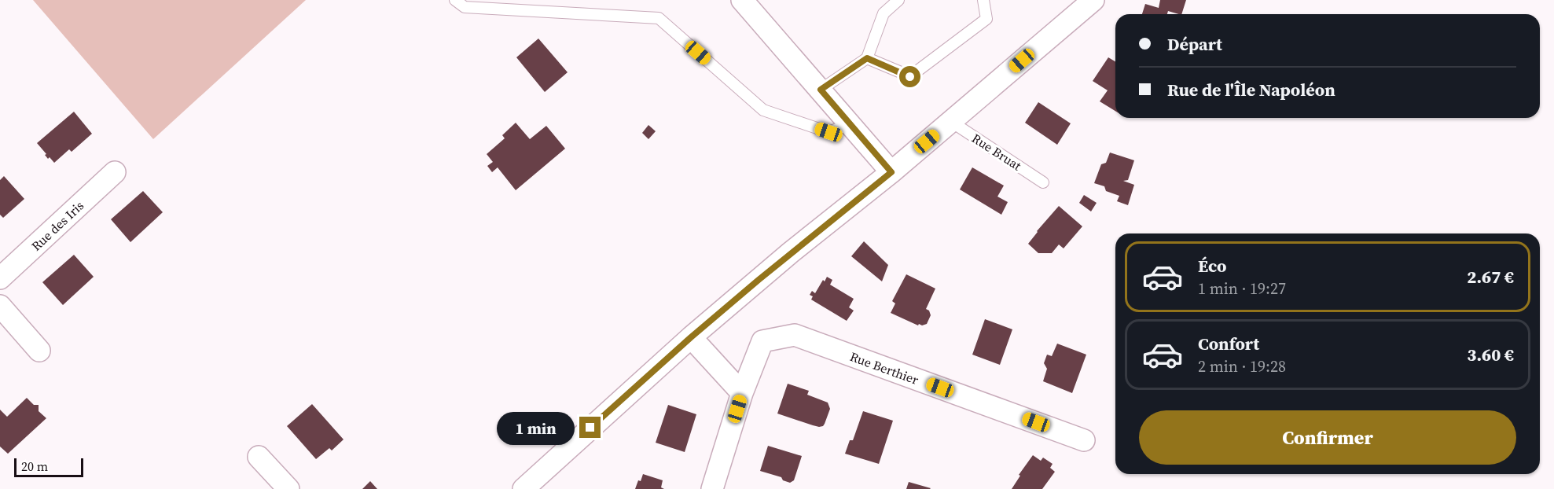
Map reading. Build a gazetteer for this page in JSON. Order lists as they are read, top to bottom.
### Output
{
  "streets": {
    "street": ["Rue des Iris", "Rue Berthier"],
    "lane": ["Rue Bruat"]
  },
  "scale_bar": "20 m",
  "page": {
    "banner": ["Départ", "Rue de l'Île Napoléon"],
    "list": [
      {
        "name": "Éco",
        "note": "1 min · 19:27",
        "value": "2.67 €"
      },
      {
        "name": "Confort",
        "note": "2 min · 19:28",
        "value": "3.60 €"
      }
    ],
    "buttons": "Confirmer",
    "bubble": "1 min",
    "scale": "20 m"
  }
}
